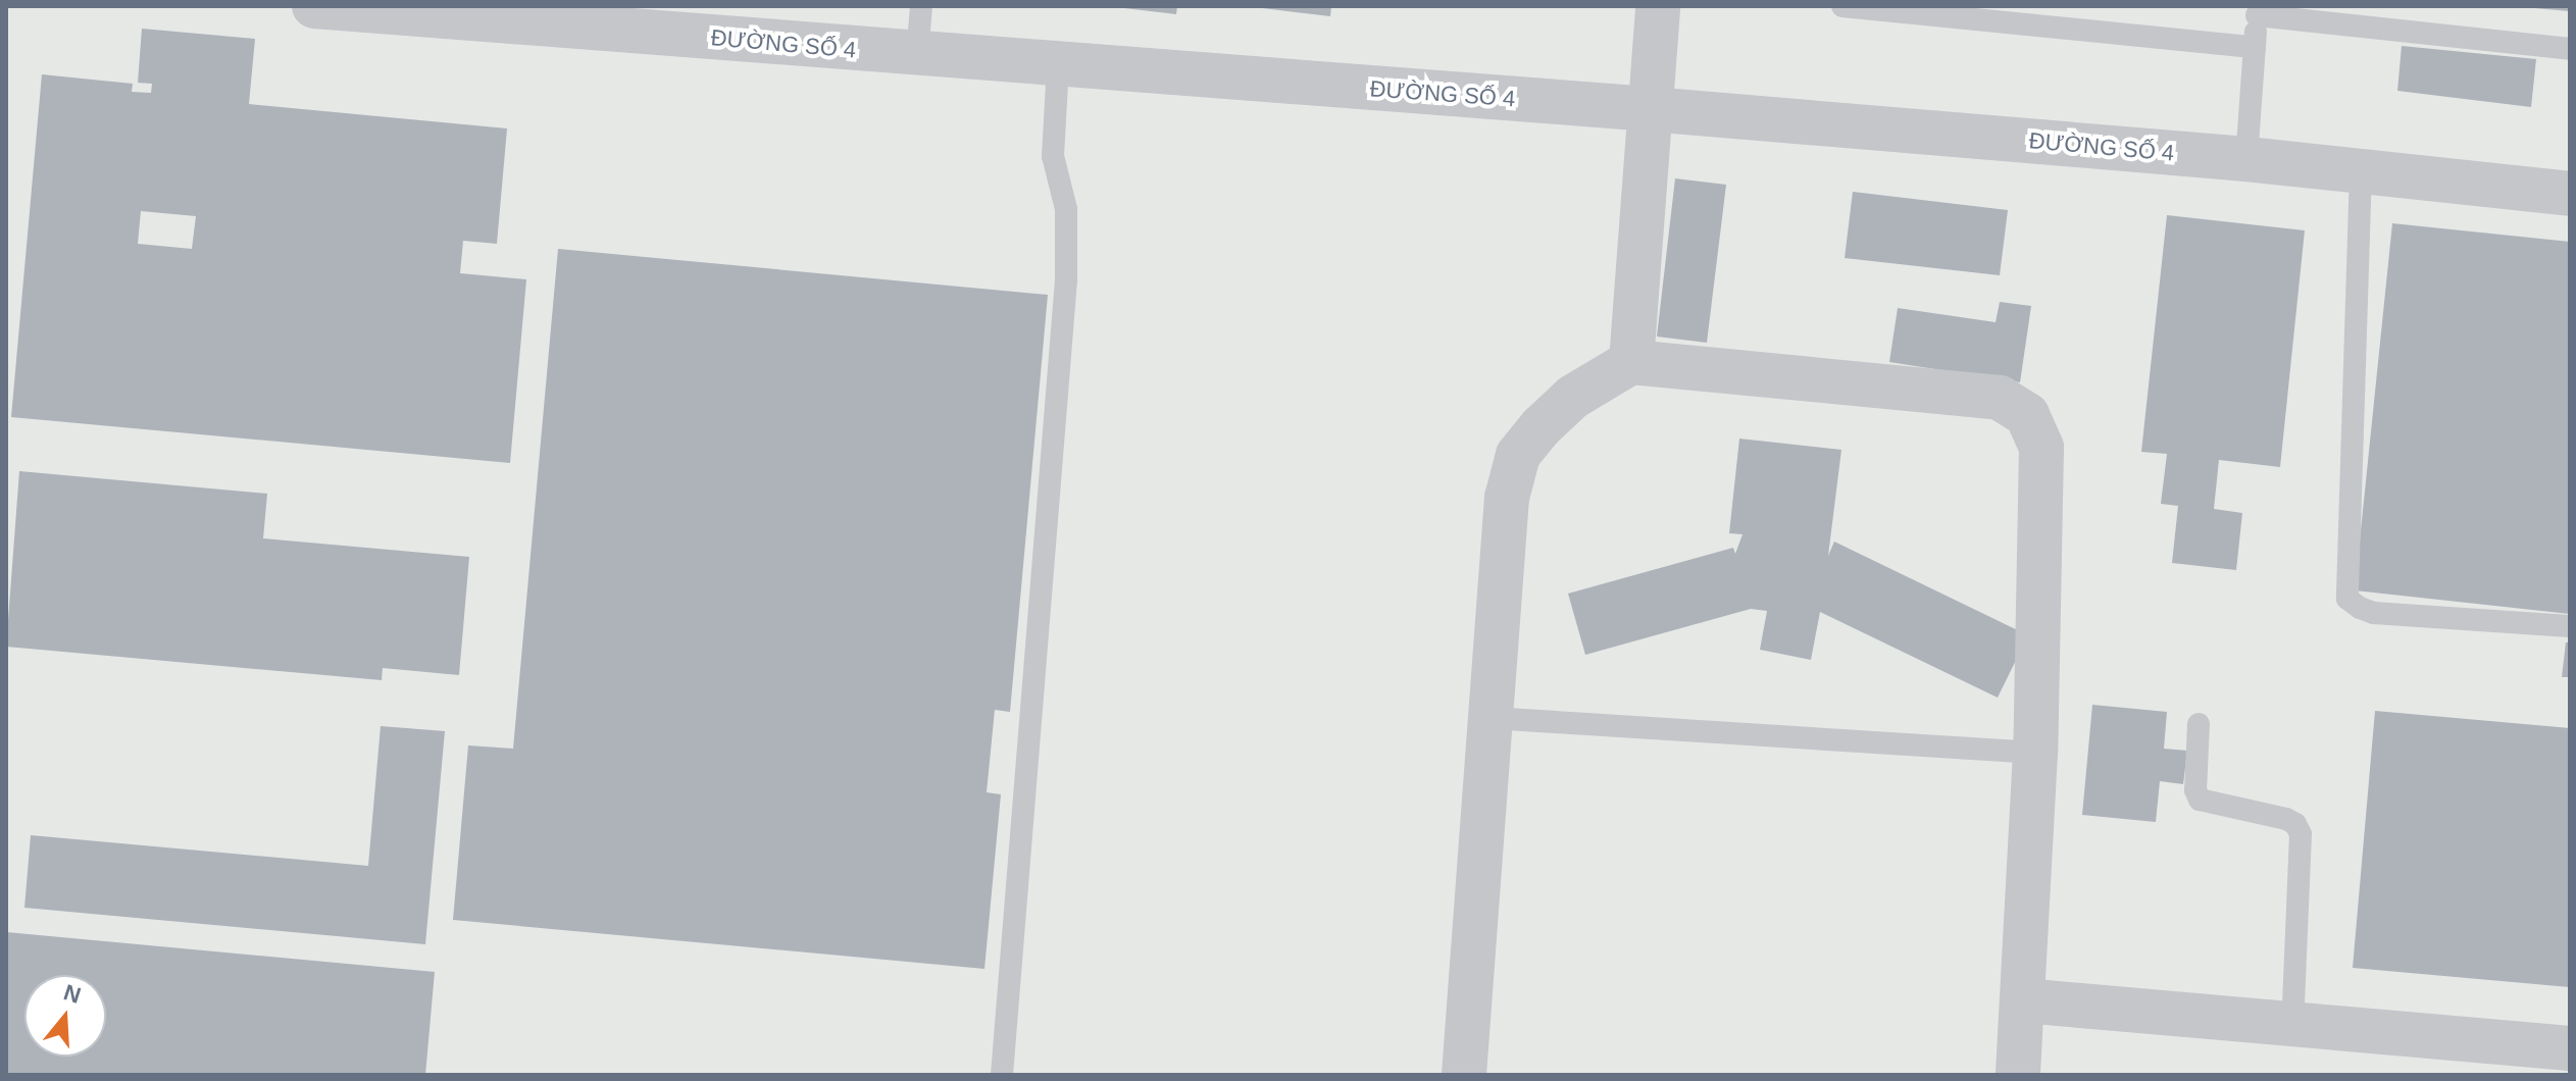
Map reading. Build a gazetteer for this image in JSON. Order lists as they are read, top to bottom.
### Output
{
  "streets": {
    "street": ["ĐƯỜNG SỐ 4"]
  },
  "north": "top"
}
